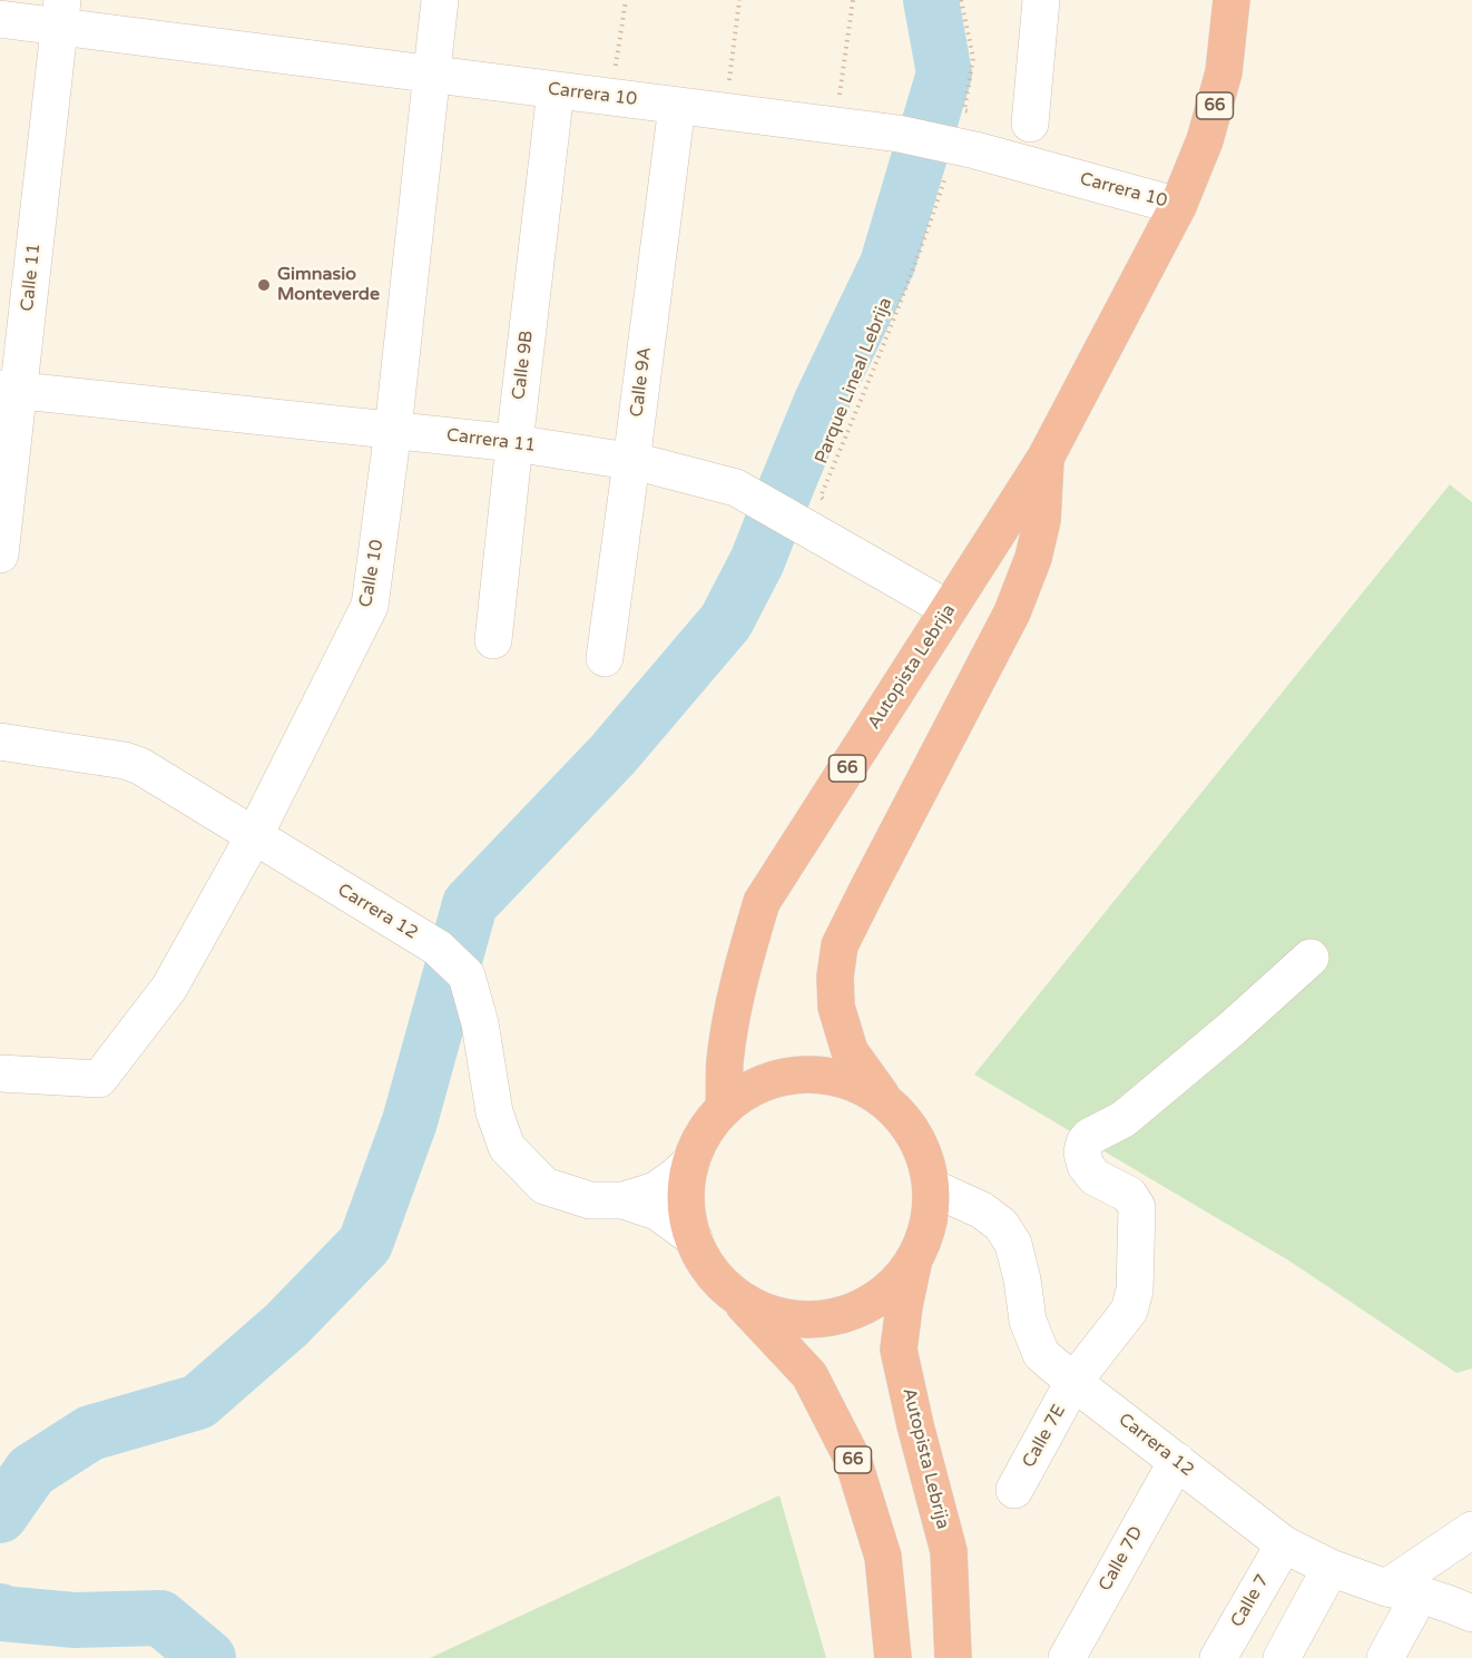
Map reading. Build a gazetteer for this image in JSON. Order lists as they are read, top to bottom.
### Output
{
  "streets": {
    "highway": ["66", "Autopista Lebrija"],
    "street": [
      "Carrera 10",
      "Calle 11",
      "Calle 9B",
      "Calle 9A",
      "Carrera 11",
      "Calle 10",
      "Carrera 12",
      "Calle 7E",
      "Calle 7D",
      "Calle 7"
    ],
    "path": ["Parque Lineal Lebrija"]
  },
  "crossings": [
    ["Carrera 10", "Calle 11"],
    ["Carrera 10", "Calle 9B"],
    ["Carrera 10", "Calle 9A"],
    ["Carrera 10", "Calle 10"],
    ["Carrera 10", "Autopista Lebrija"],
    ["Calle 11", "Carrera 11"],
    ["Calle 9B", "Carrera 11"],
    ["Parque Lineal Lebrija", "Carrera 11"],
    ["Calle 9A", "Carrera 11"],
    ["Carrera 11", "Calle 10"],
    ["Carrera 11", "Autopista Lebrija"],
    ["Calle 10", "Carrera 12"],
    ["Carrera 12", "Calle 7E"],
    ["Carrera 12", "Calle 7D"],
    ["Carrera 12", "Calle 7"]
  ],
  "places": ["Gimnasio Monteverde"]
}
